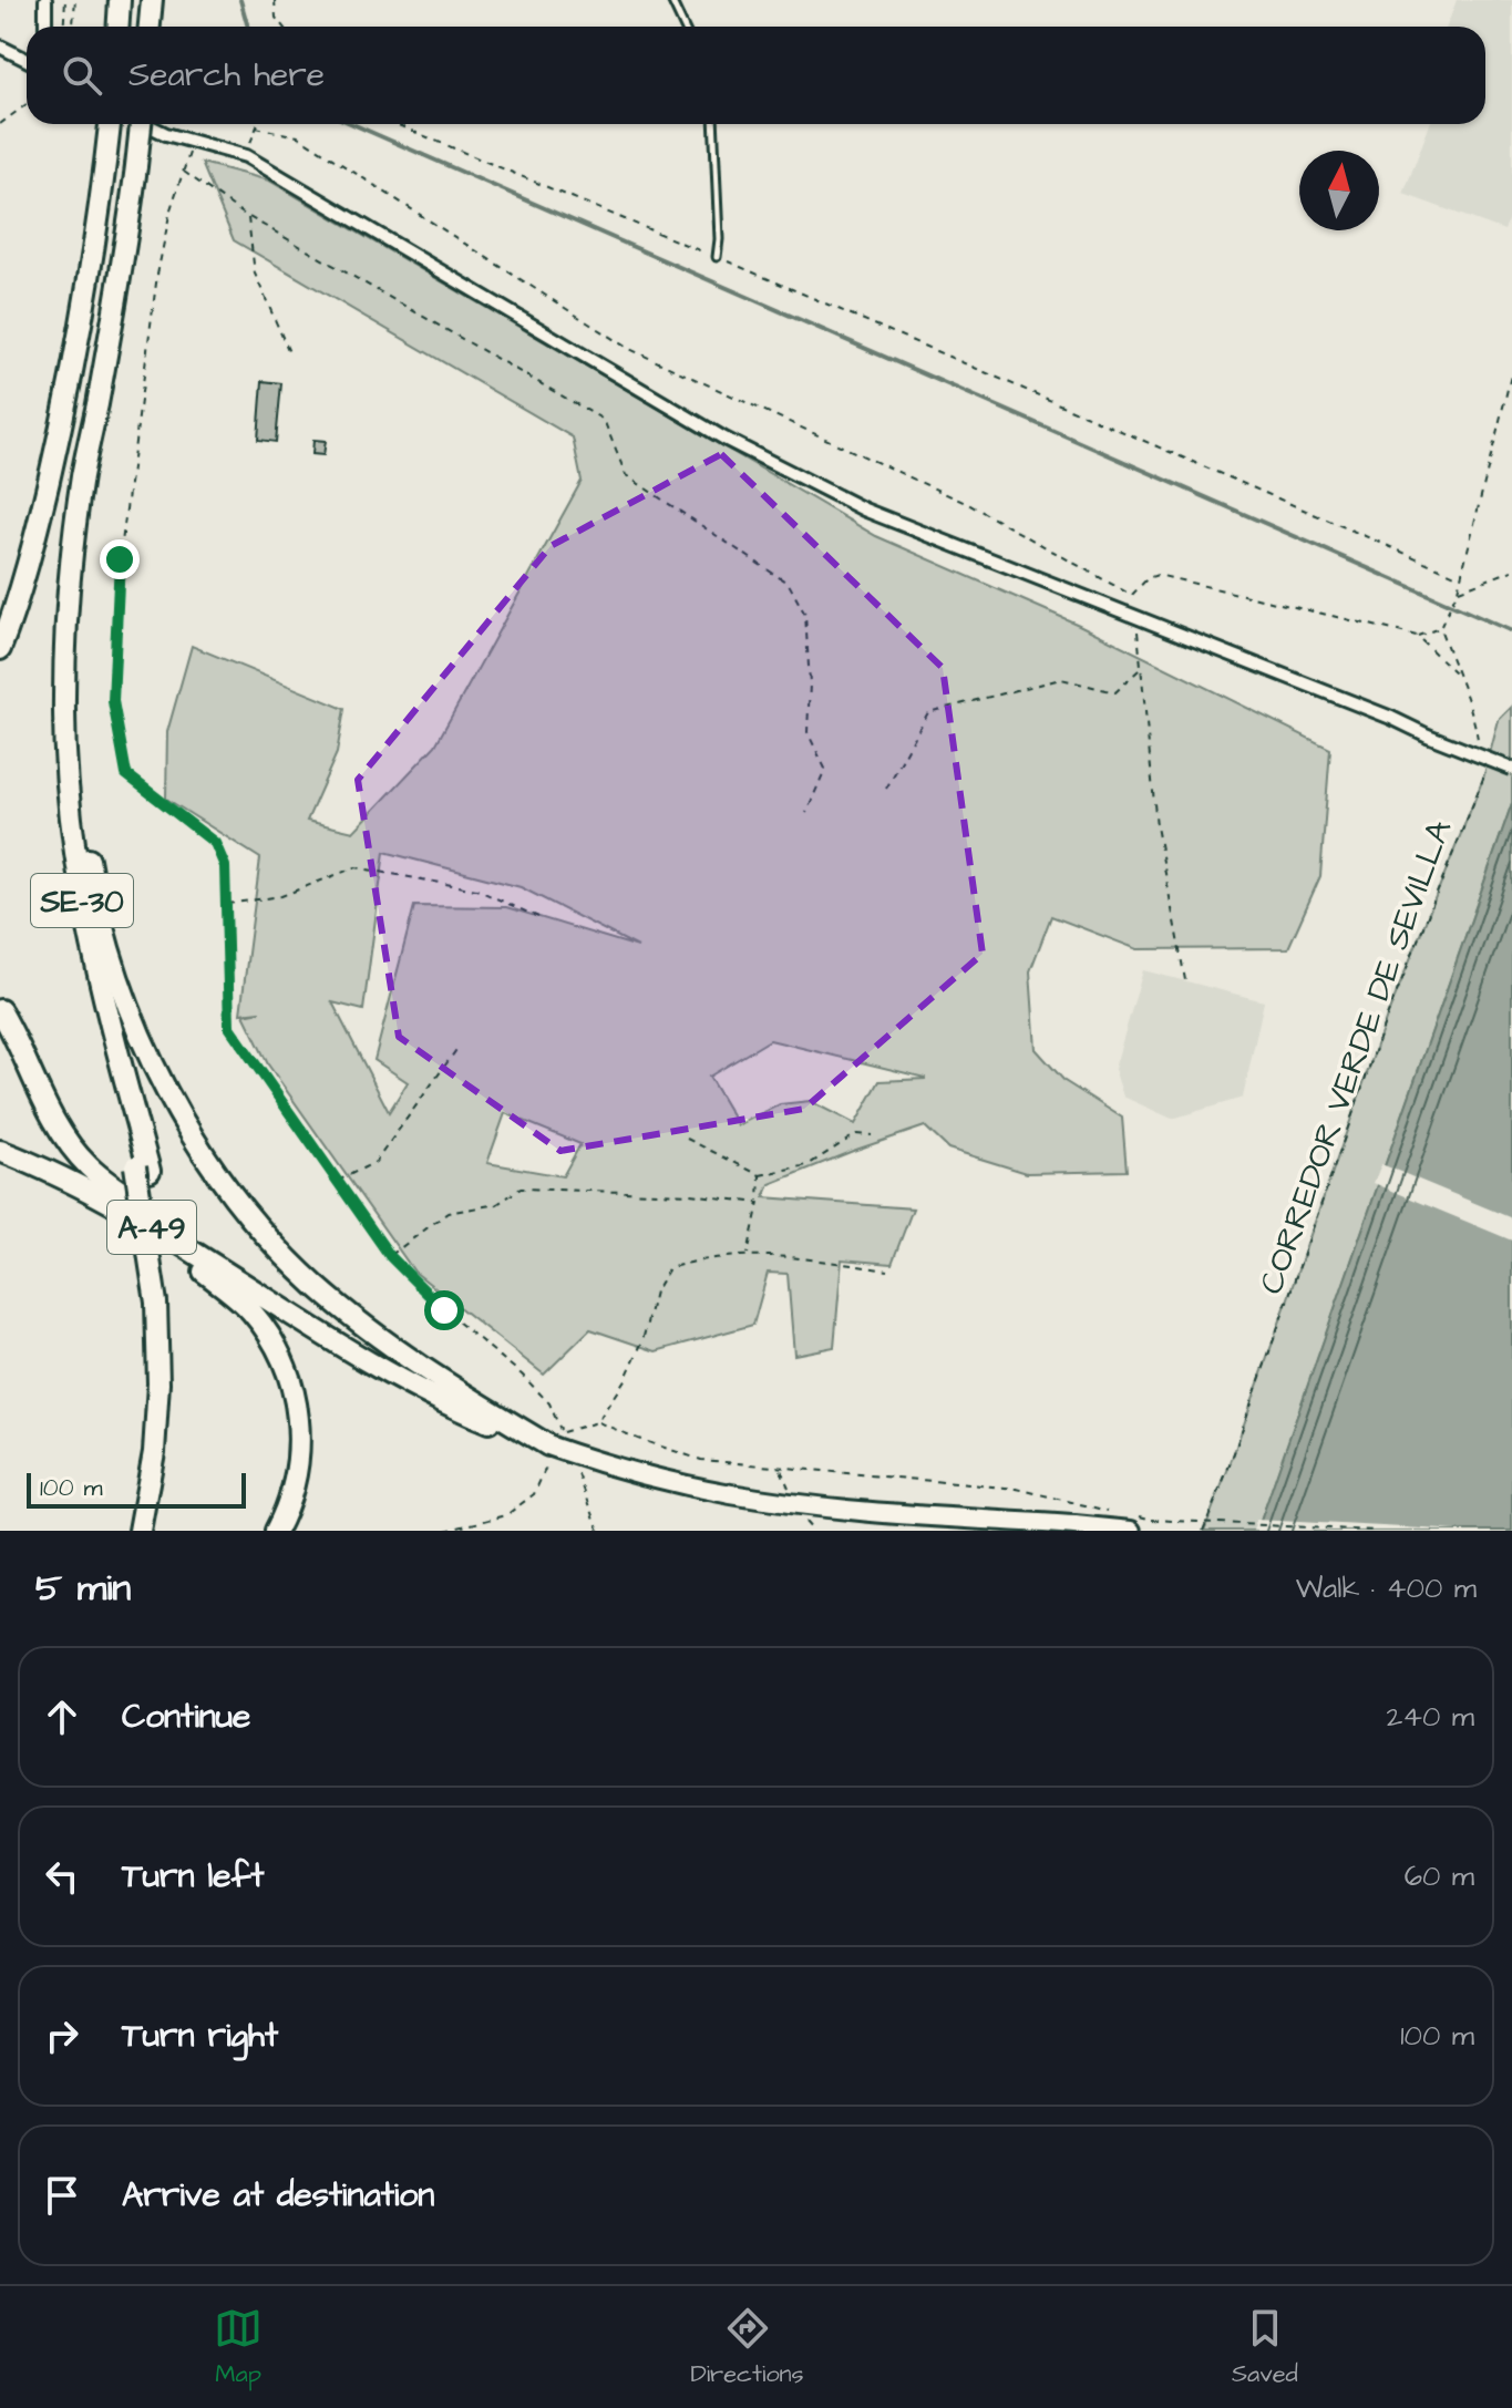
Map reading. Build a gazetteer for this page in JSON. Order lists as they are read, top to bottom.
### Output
{
  "streets": {
    "highway": ["SE-30", "A-49"],
    "path": ["CORREDOR VERDE DE SEVILLA"]
  },
  "scale_bar": "100 m",
  "north": "top",
  "page": {
    "search": "Search here",
    "scale": "100 m",
    "heading": ["5 min", "Walk · 400 m"],
    "list": [
      ["Continue", "240 m"],
      ["Turn left", "60 m"],
      ["Turn right", "100 m"],
      "Arrive at destination"
    ],
    "nav": ["Map", "Directions", "Saved"]
  }
}
